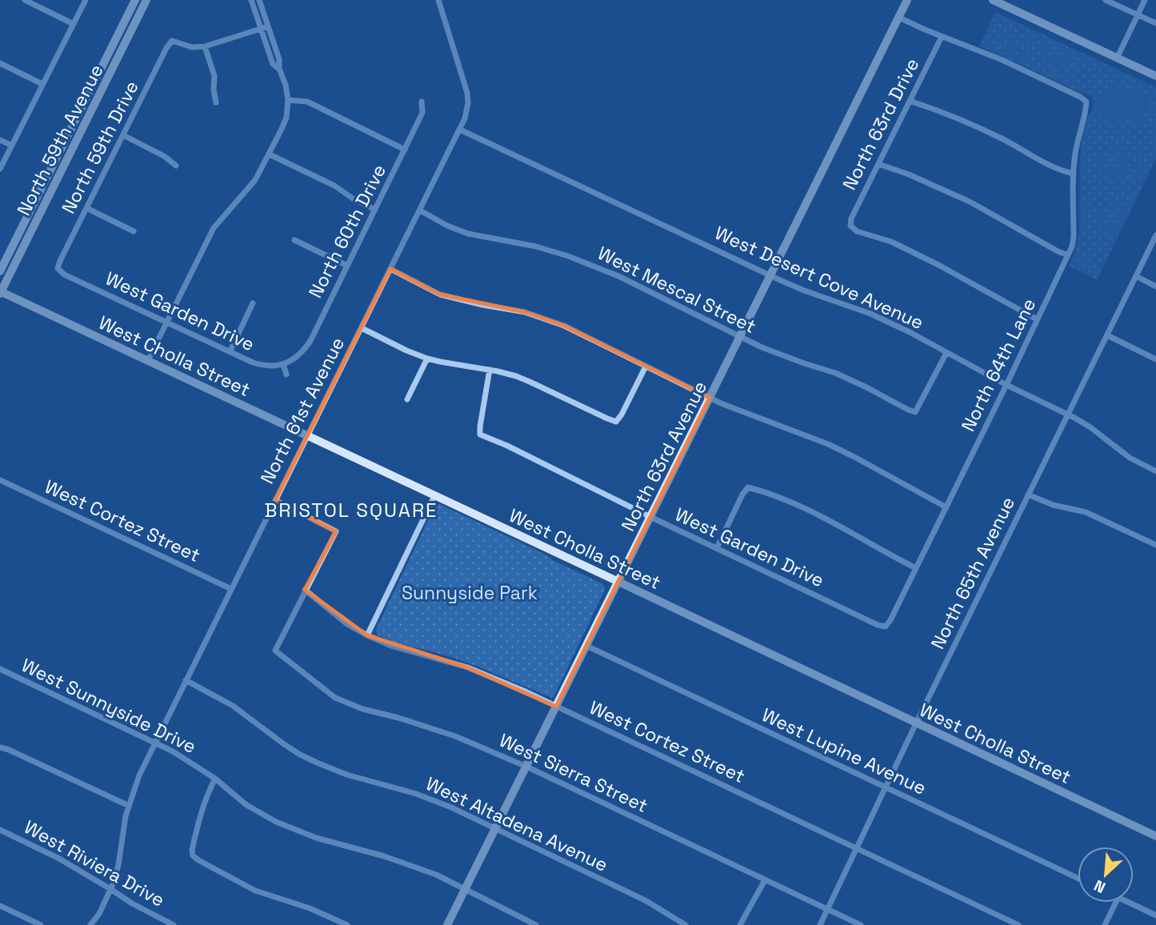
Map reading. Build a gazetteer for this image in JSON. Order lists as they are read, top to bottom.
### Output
{
  "streets": {
    "street": [
      "North 63rd Drive",
      "North 59th Avenue",
      "North 59th Drive",
      "North 60th Drive",
      "West Desert Cove Avenue",
      "West Mescal Street",
      "West Garden Drive",
      "West Cholla Street",
      "North 64th Lane",
      "North 61st Avenue",
      "North 63rd Avenue",
      "West Cortez Street",
      "North 65th Avenue",
      "West Sunnyside Drive",
      "West Lupine Avenue",
      "West Sierra Street",
      "West Altadena Avenue",
      "West Riviera Drive"
    ]
  },
  "crossings": [
    ["North 63rd Drive", "North 64th Lane"],
    ["North 59th Avenue", "West Cholla Street"],
    ["North 59th Drive", "West Garden Drive"],
    ["North 60th Drive", "West Garden Drive"],
    ["West Desert Cove Avenue", "West Mescal Street"],
    ["West Desert Cove Avenue", "North 64th Lane"],
    ["West Desert Cove Avenue", "North 61st Avenue"],
    ["West Desert Cove Avenue", "North 63rd Avenue"],
    ["West Desert Cove Avenue", "North 65th Avenue"],
    ["West Mescal Street", "North 61st Avenue"],
    ["West Mescal Street", "North 63rd Avenue"],
    ["West Garden Drive", "North 64th Lane"],
    ["West Garden Drive", "North 63rd Avenue"],
    ["West Cholla Street", "North 61st Avenue"],
    ["West Cholla Street", "North 63rd Avenue"],
    ["West Cholla Street", "North 65th Avenue"],
    ["North 61st Avenue", "West Cortez Street"],
    ["North 61st Avenue", "West Sunnyside Drive"],
    ["North 61st Avenue", "West Altadena Avenue"],
    ["North 61st Avenue", "West Riviera Drive"],
    ["North 63rd Avenue", "West Cortez Street"],
    ["North 63rd Avenue", "West Sunnyside Drive"],
    ["North 63rd Avenue", "West Lupine Avenue"],
    ["North 63rd Avenue", "West Sierra Street"],
    ["North 63rd Avenue", "West Altadena Avenue"],
    ["West Cortez Street", "North 65th Avenue"],
    ["West Cortez Street", "West Sierra Street"],
    ["North 65th Avenue", "West Lupine Avenue"],
    ["North 65th Avenue", "West Sierra Street"]
  ],
  "districts": ["BRISTOL SQUARE"],
  "parks": ["Sunnyside Park"],
  "north": "bottom left"
}
